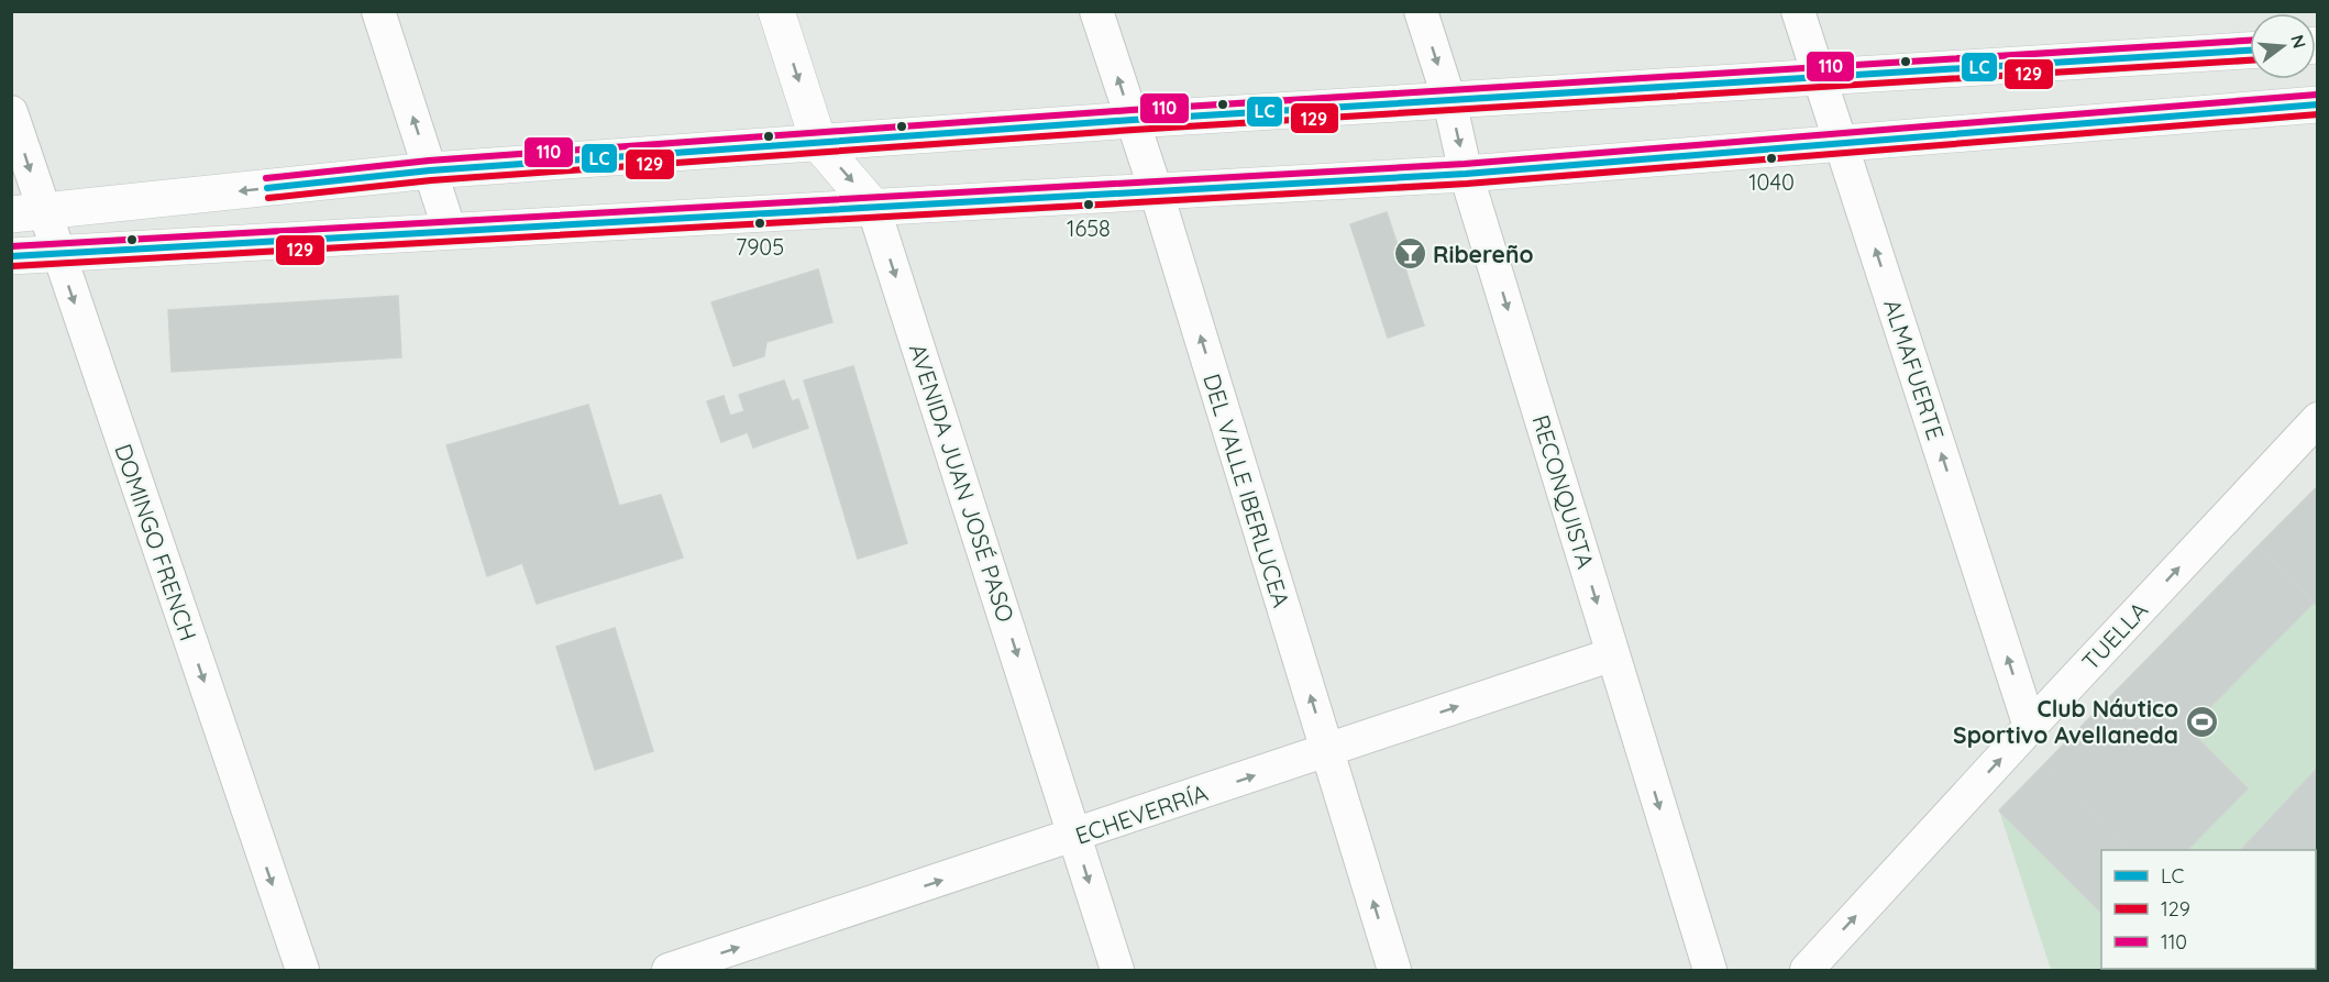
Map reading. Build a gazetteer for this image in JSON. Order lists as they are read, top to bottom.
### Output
{
  "streets": {
    "main road": ["AVENIDA JUAN JOSÉ PASO"],
    "street": [
      "ALMAFUERTE",
      "DEL VALLE IBERLUCEA",
      "RECONQUISTA",
      "DOMINGO FRENCH",
      "TUELLA",
      "ECHEVERRÍA"
    ]
  },
  "crossings": [
    ["ALMAFUERTE", "TUELLA"],
    ["AVENIDA JUAN JOSÉ PASO", "ECHEVERRÍA"],
    ["DEL VALLE IBERLUCEA", "ECHEVERRÍA"],
    ["RECONQUISTA", "ECHEVERRÍA"]
  ],
  "one_way": [
    "ALMAFUERTE",
    "AVENIDA JUAN JOSÉ PASO",
    "DEL VALLE IBERLUCEA",
    "RECONQUISTA",
    "DOMINGO FRENCH",
    "TUELLA",
    "ECHEVERRÍA"
  ],
  "places": {
    "other": ["1040", "1658", "7905"],
    "bar": ["Ribereño"],
    "sports": ["Club Náutico Sportivo Avellaneda"]
  },
  "lines": ["transit line 110", "transit line LC", "transit line 129"],
  "legend": ["LC", "129", "110"],
  "north": "right"
}
